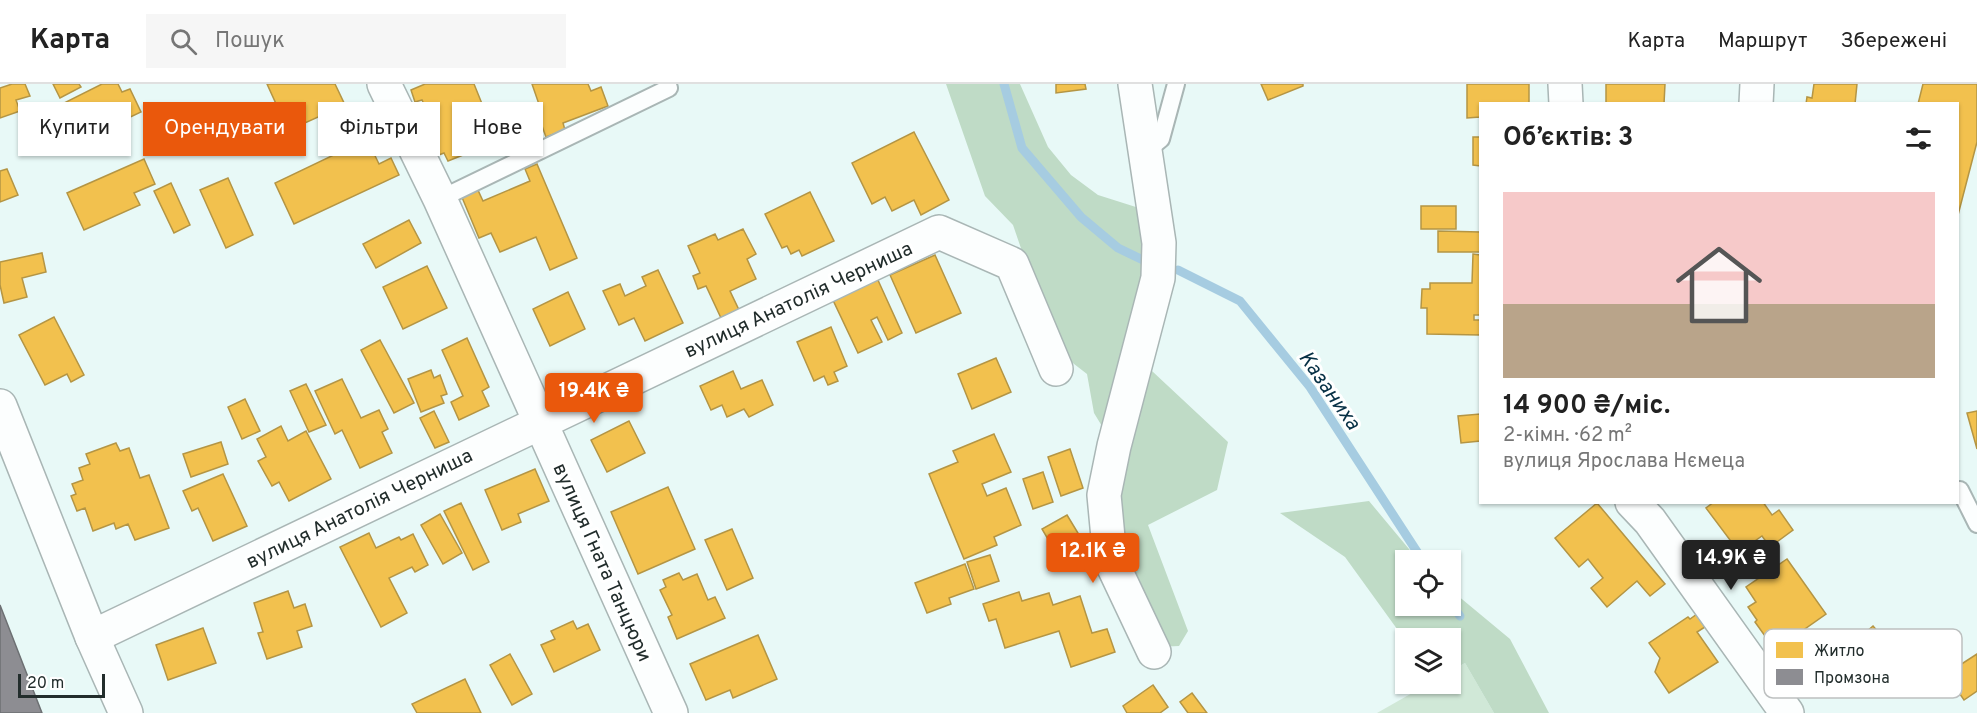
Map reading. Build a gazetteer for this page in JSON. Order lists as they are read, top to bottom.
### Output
{
  "streets": {
    "street": ["вулиця Анатолія Черниша", "вулиця Гната Танцюри"]
  },
  "crossings": [
    ["вулиця Анатолія Черниша", "вулиця Гната Танцюри"]
  ],
  "water": ["Казаниха"],
  "legend": ["Житло", "Промзона"],
  "scale_bar": "20 m",
  "page": {
    "header": "Карта",
    "search": "Пошук",
    "nav": ["Карта", "Маршрут", "Збережені"],
    "chip": [
      "Купити",
      "Орендувати",
      "Фільтри",
      "Нове"
    ],
    "heading": "Об’єктів: 3",
    "list": [
      {
        "name": "14 900 ₴/міс.",
        "note": "2-кімн. · 62 m² · вулиця Ярослава Нємеца"
      }
    ],
    "price": ["19.4K ₴", "12.1K ₴", "14.9K ₴"],
    "scale": "20 m"
  }
}
